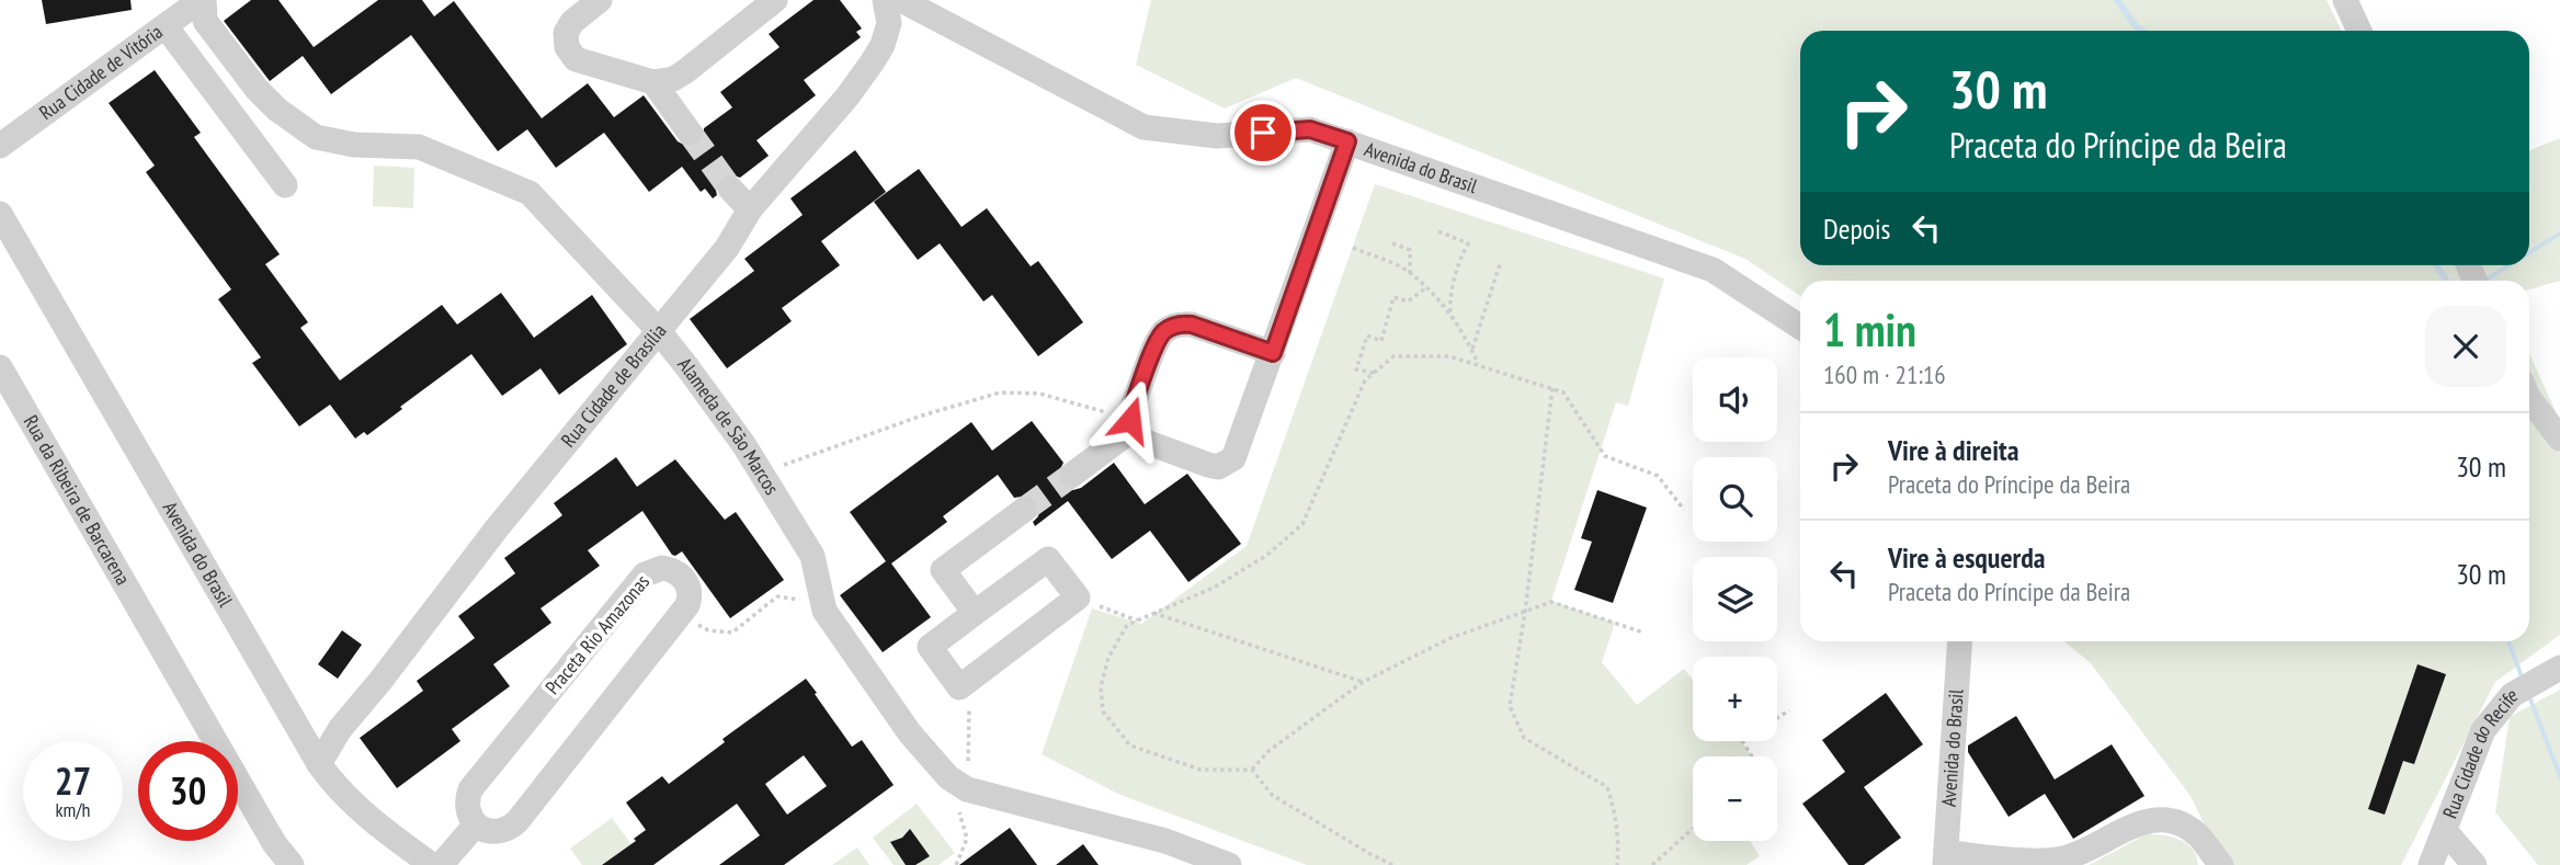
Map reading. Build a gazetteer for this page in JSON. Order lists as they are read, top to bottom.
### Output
{
  "streets": {
    "street": [
      "Rua Cidade de Vitória",
      "Avenida do Brasil",
      "Rua Cidade de Brasília",
      "Alameda de São Marcos",
      "Rua da Ribeira de Barcarena",
      "Praceta Rio Amazonas",
      "Rua Cidade do Recife"
    ]
  },
  "crossings": [
    ["Rua Cidade de Vitória", "Alameda de São Marcos"],
    ["Avenida do Brasil", "Rua Cidade de Brasília"],
    ["Rua Cidade de Brasília", "Alameda de São Marcos"]
  ],
  "page": {
    "turn": ["30 m", "Praceta do Príncipe da Beira"],
    "then": "Depois",
    "heading": ["1 min", "160 m · 21:16"],
    "map_buttons": ["+", "−"],
    "list": [
      {
        "name": "Vire à direita",
        "note": "Praceta do Príncipe da Beira",
        "value": "30 m"
      },
      {
        "name": "Vire à esquerda",
        "note": "Praceta do Príncipe da Beira",
        "value": "30 m"
      }
    ],
    "speed": "27 km/h",
    "limit": "30"
  }
}
